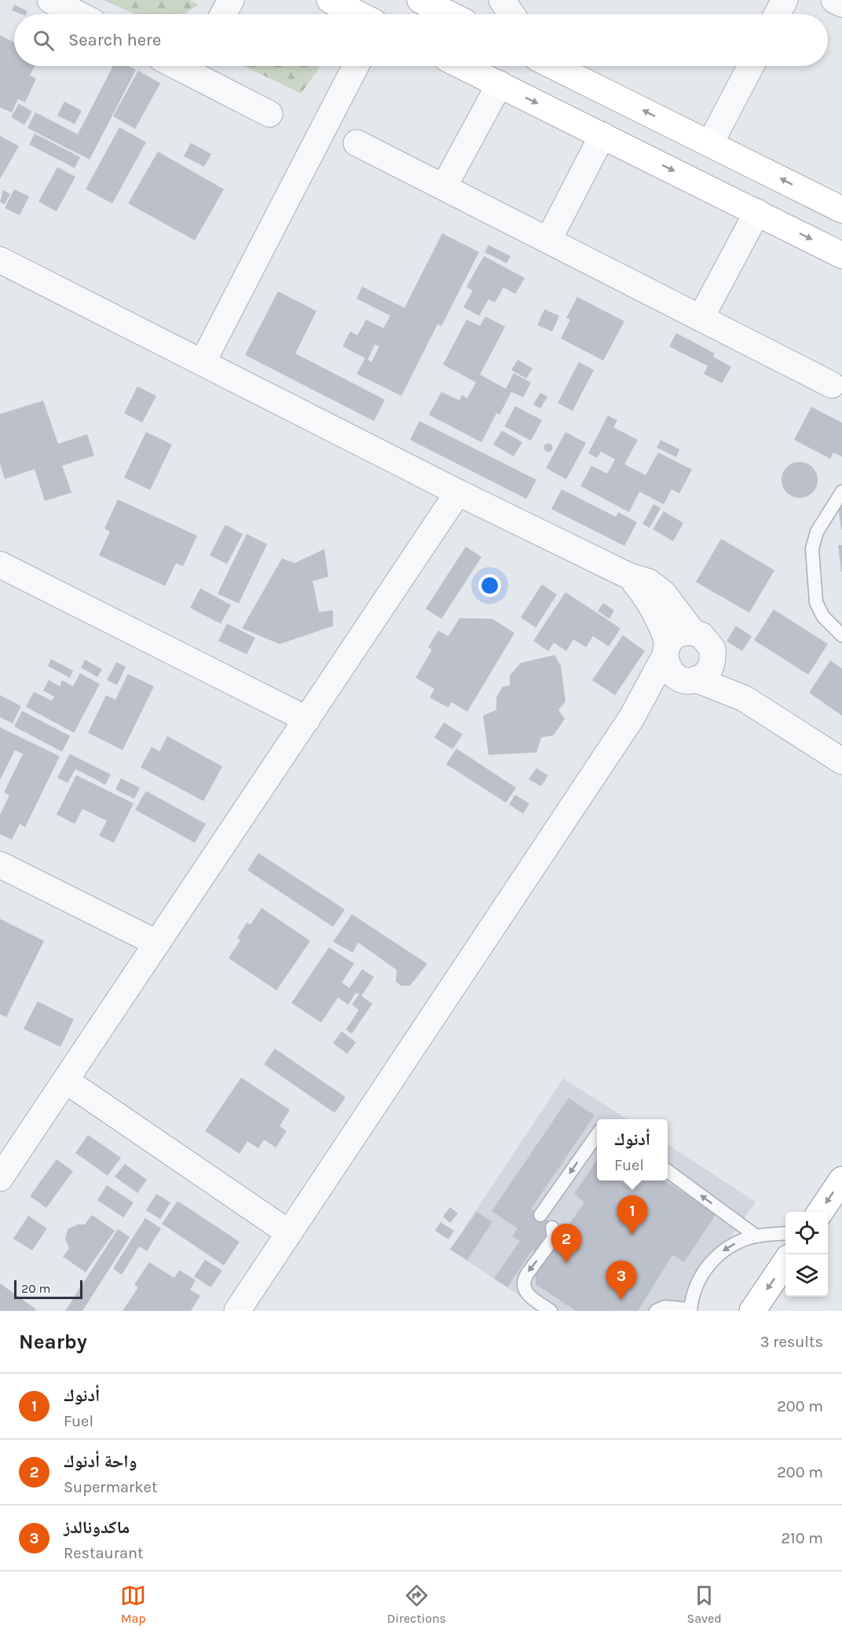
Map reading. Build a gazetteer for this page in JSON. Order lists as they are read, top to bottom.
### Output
{
  "scale_bar": "20 m",
  "page": {
    "search": "Search here",
    "popup": ["أدنوك", "Fuel"],
    "pins": ["1", "2", "3"],
    "scale": "20 m",
    "heading": ["Nearby", "3 results"],
    "list": [
      {
        "mark": "1",
        "name": "أدنوك",
        "note": "Fuel",
        "value": "200 m"
      },
      {
        "mark": "2",
        "name": "واحة أدنوك",
        "note": "Supermarket",
        "value": "200 m"
      },
      {
        "mark": "3",
        "name": "ماكدونالدز",
        "note": "Restaurant",
        "value": "210 m"
      }
    ],
    "nav": ["Map", "Directions", "Saved"]
  }
}
